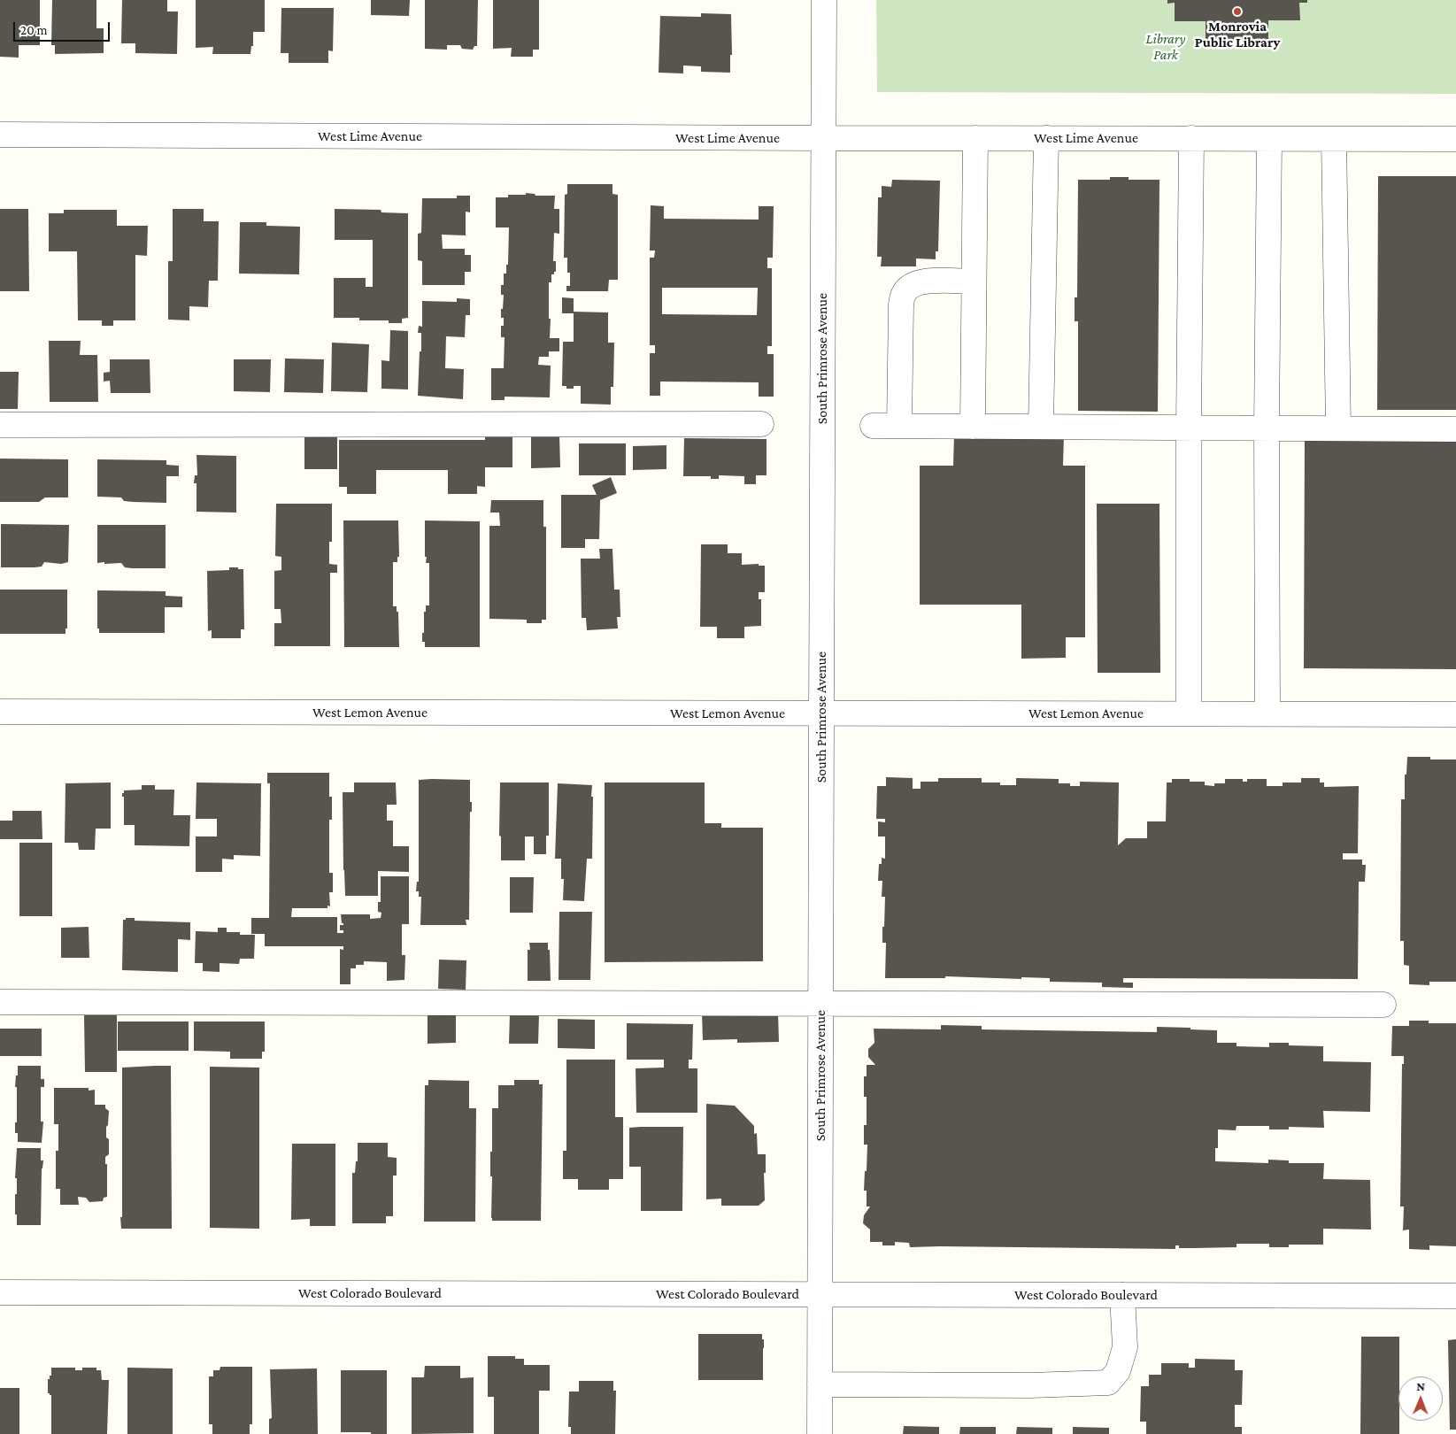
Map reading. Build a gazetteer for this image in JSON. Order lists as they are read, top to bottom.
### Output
{
  "streets": {
    "street": [
      "West Lime Avenue",
      "South Primrose Avenue",
      "West Lemon Avenue",
      "West Colorado Boulevard"
    ]
  },
  "crossings": [
    ["West Lime Avenue", "South Primrose Avenue"],
    ["South Primrose Avenue", "West Lemon Avenue"],
    ["South Primrose Avenue", "West Colorado Boulevard"]
  ],
  "parks": ["Library Park"],
  "places": ["Monrovia Public Library"],
  "scale_bar": "20 m",
  "north": "top"
}
